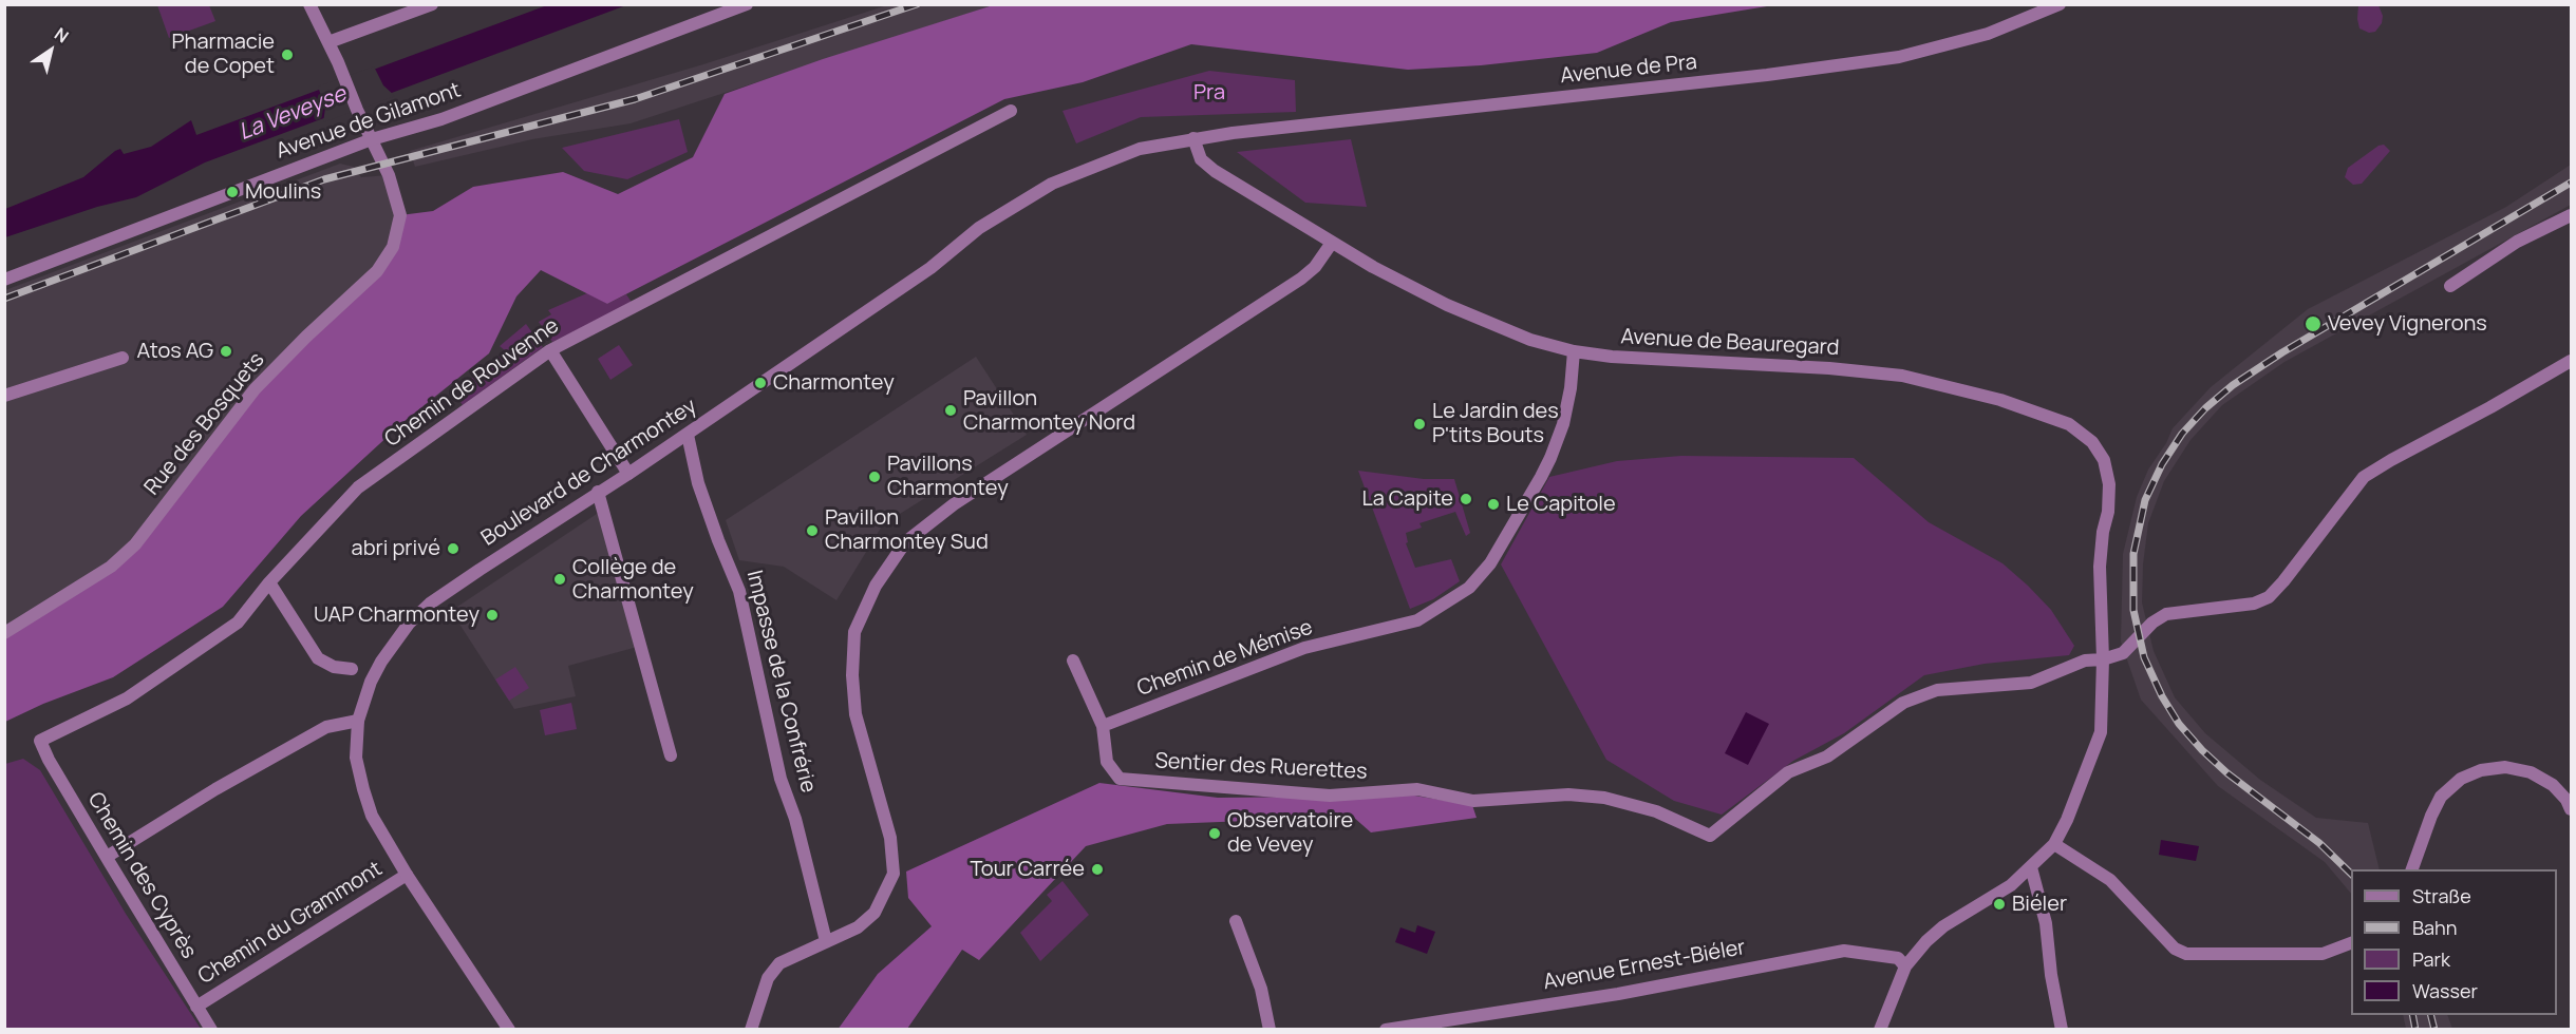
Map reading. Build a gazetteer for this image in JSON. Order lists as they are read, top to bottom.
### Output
{
  "streets": {
    "street": [
      "Avenue de Pra",
      "Avenue de Gilamont",
      "Avenue de Beauregard",
      "Chemin de Rouvenne",
      "Rue des Bosquets",
      "Boulevard de Charmontey",
      "Chemin de Mémise",
      "Impasse de la Confrérie",
      "Sentier des Ruerettes",
      "Chemin des Cyprès",
      "Chemin du Grammont",
      "Avenue Ernest-Biéler"
    ]
  },
  "crossings": [
    ["Avenue de Pra", "Avenue de Beauregard"],
    ["Avenue de Pra", "Boulevard de Charmontey"],
    ["Avenue de Gilamont", "Rue des Bosquets"],
    ["Avenue de Beauregard", "Boulevard de Charmontey"],
    ["Avenue de Beauregard", "Chemin de Mémise"],
    ["Avenue de Beauregard", "Sentier des Ruerettes"],
    ["Avenue de Beauregard", "Avenue Ernest-Biéler"],
    ["Chemin de Rouvenne", "Chemin des Cyprès"],
    ["Boulevard de Charmontey", "Impasse de la Confrérie"],
    ["Boulevard de Charmontey", "Chemin du Grammont"],
    ["Chemin de Mémise", "Sentier des Ruerettes"],
    ["Chemin des Cyprès", "Chemin du Grammont"]
  ],
  "water": ["La Veveyse"],
  "parks": ["Pra"],
  "places": [
    "Pharmacie de Copet",
    "Moulins",
    "Vevey Vignerons",
    "Atos AG",
    "Charmontey",
    "Pavillon Charmontey Nord",
    "Le Jardin des P'tits Bouts",
    "Pavillons Charmontey",
    "La Capite",
    "Le Capitole",
    "Pavillon Charmontey Sud",
    "abri privé",
    "Collège de Charmontey",
    "UAP Charmontey",
    "Observatoire de Vevey",
    "Tour Carrée",
    "Biéler"
  ],
  "legend": [
    "Straße",
    "Bahn",
    "Park",
    "Wasser"
  ],
  "north": "top right"
}
